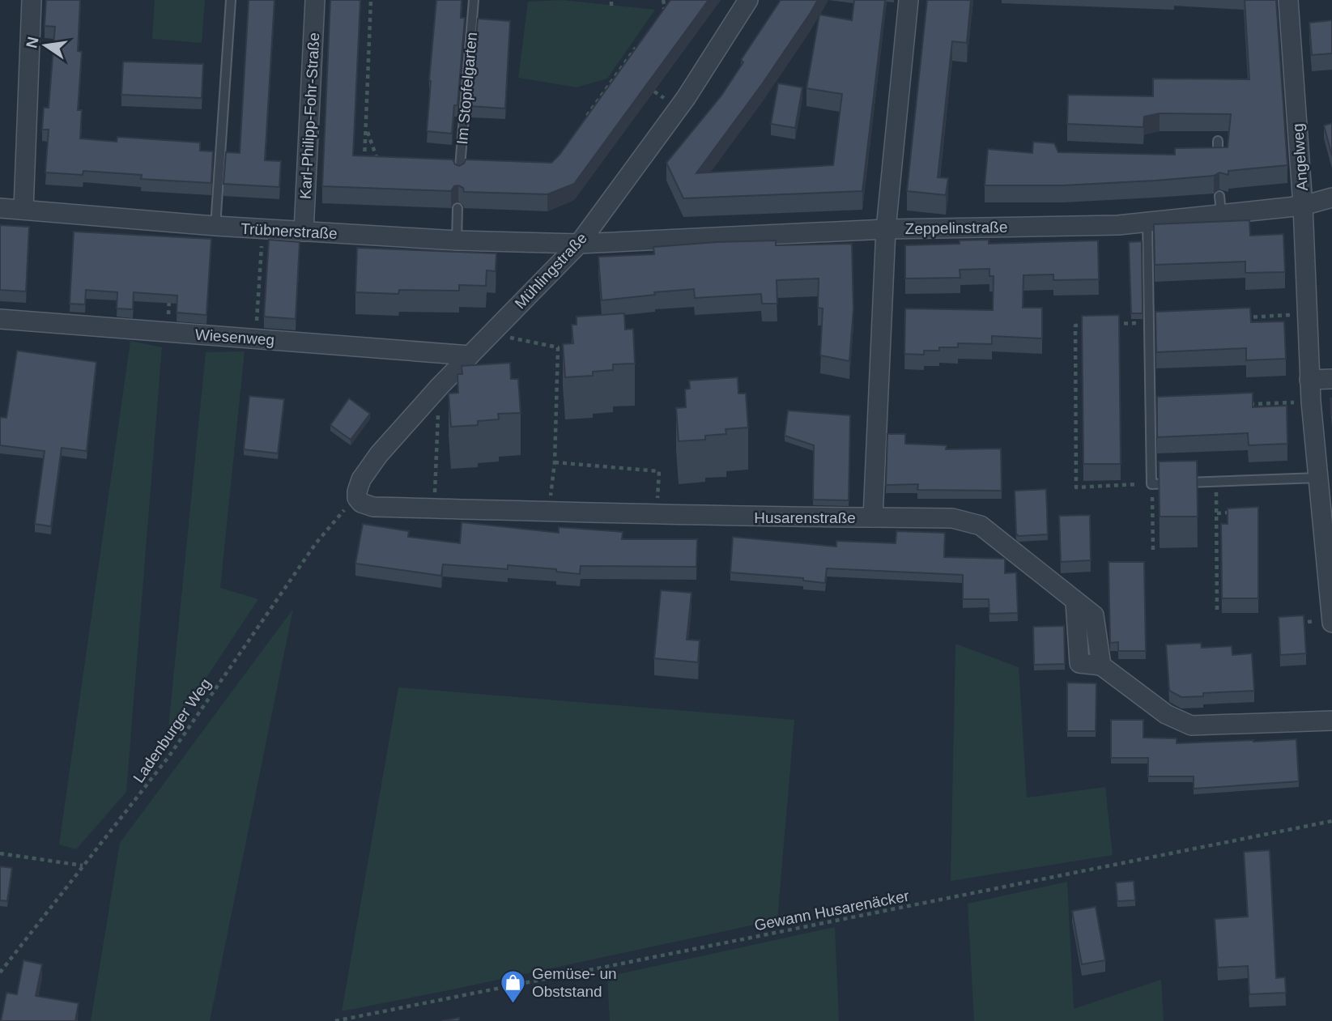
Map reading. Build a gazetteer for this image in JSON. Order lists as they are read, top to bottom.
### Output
{
  "streets": {
    "street": [
      "Karl-Philipp-Fohr-Straße",
      "Angelweg",
      "Zeppelinstraße",
      "Trübnerstraße",
      "Mühlingstraße",
      "Wiesenweg",
      "Husarenstraße"
    ],
    "lane": ["Im Stopfelgarten"],
    "path": ["Ladenburger Weg", "Gewann Husarenäcker"]
  },
  "crossings": [
    ["Karl-Philipp-Fohr-Straße", "Trübnerstraße"],
    ["Angelweg", "Zeppelinstraße"],
    ["Zeppelinstraße", "Trübnerstraße"],
    ["Zeppelinstraße", "Mühlingstraße"],
    ["Zeppelinstraße", "Husarenstraße"],
    ["Trübnerstraße", "Mühlingstraße"],
    ["Mühlingstraße", "Wiesenweg"],
    ["Mühlingstraße", "Husarenstraße"],
    ["Mühlingstraße", "Ladenburger Weg"],
    ["Husarenstraße", "Ladenburger Weg"]
  ],
  "places": {
    "shop": ["Gemüse- un Obststand"]
  },
  "north": "left"
}
